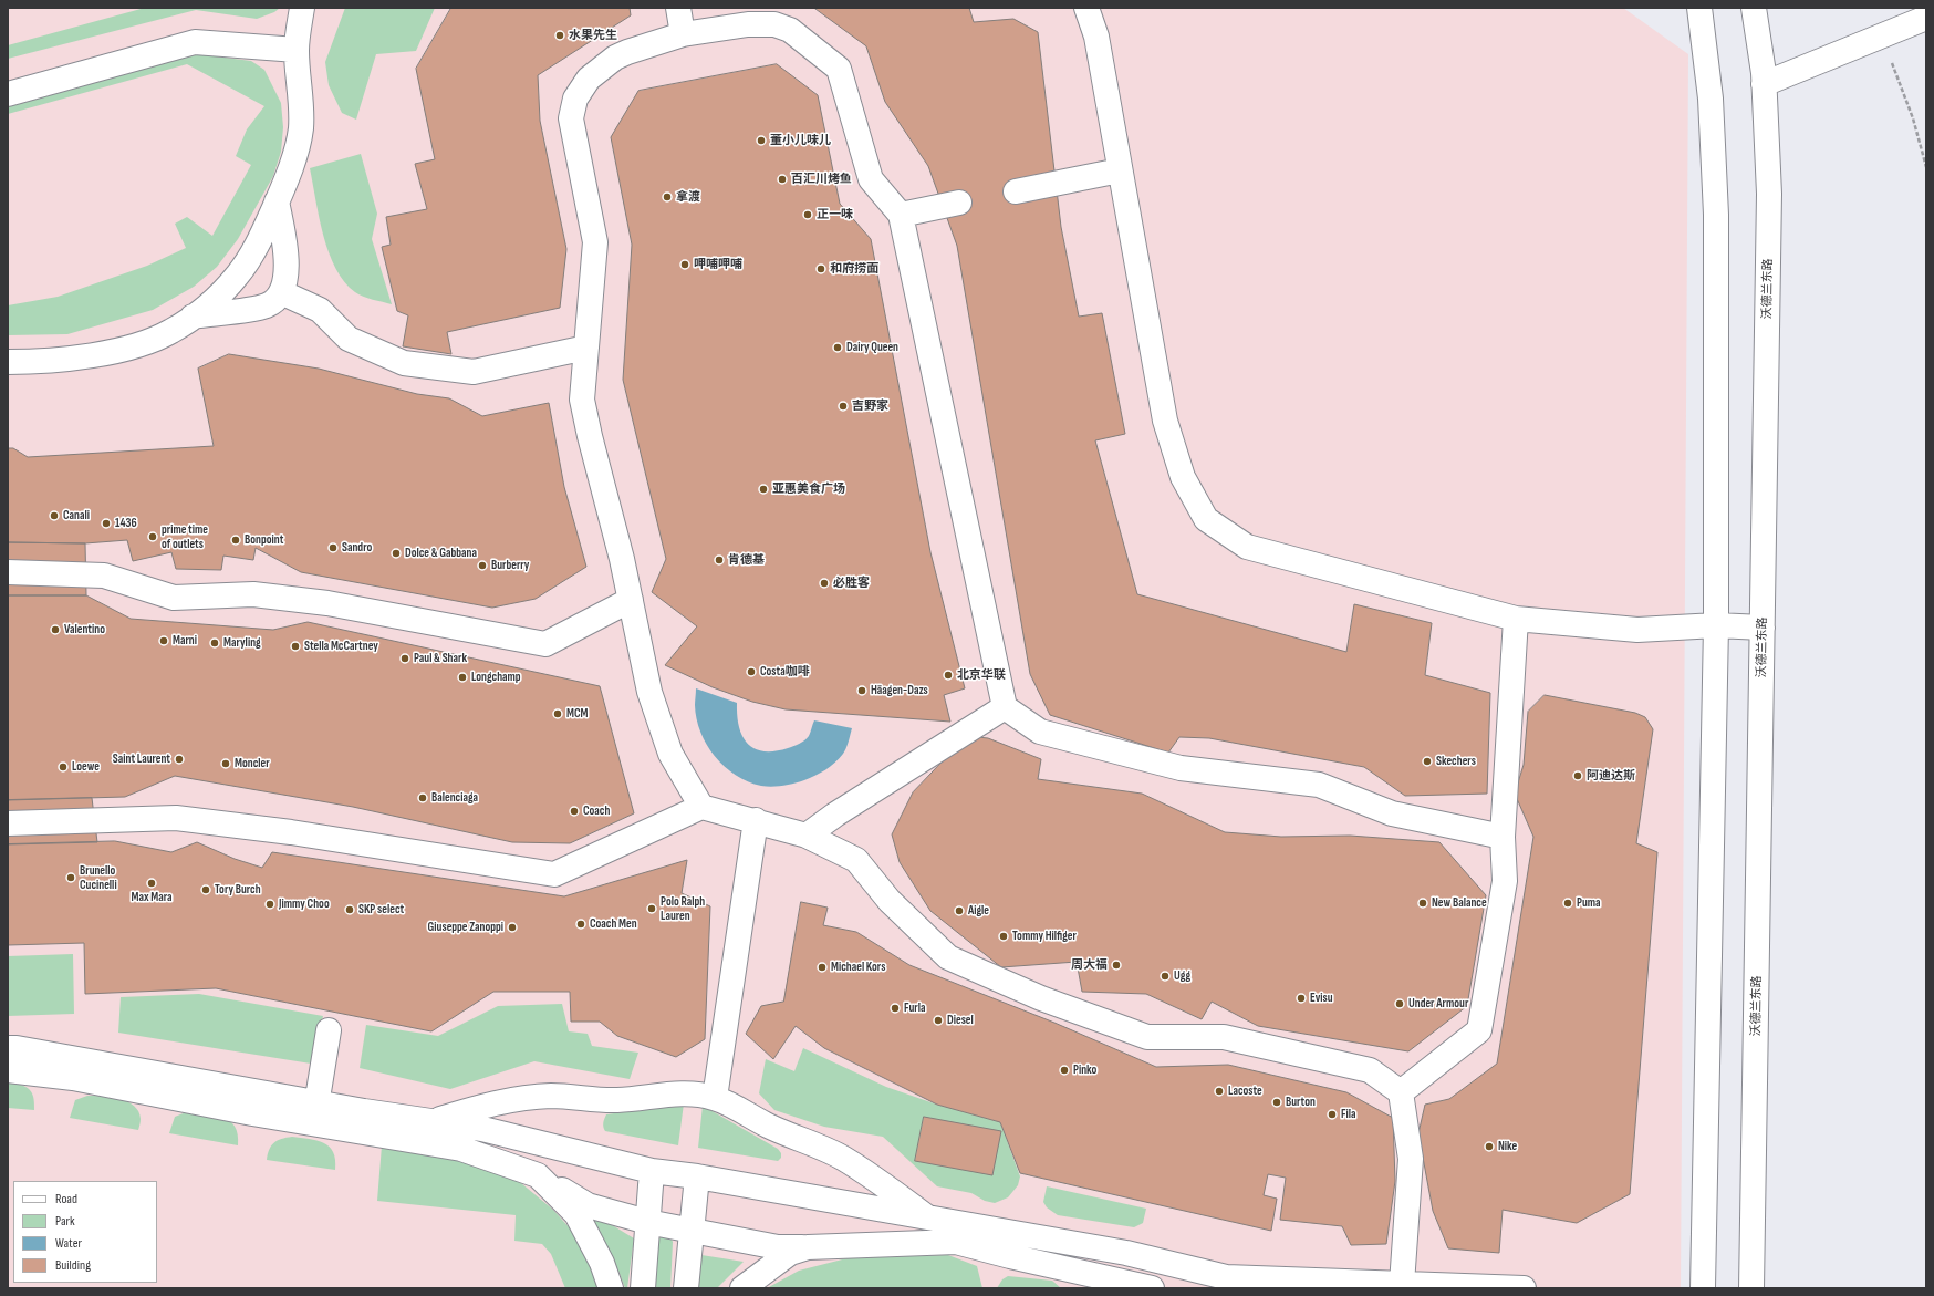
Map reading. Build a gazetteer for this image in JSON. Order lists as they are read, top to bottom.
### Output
{
  "streets": {
    "street": ["沃德兰东路"]
  },
  "places": [
    "水果先生",
    "董小儿味儿",
    "百汇川烤鱼",
    "拿渡",
    "正一味",
    "呷哺呷哺",
    "和府捞面",
    "Dairy Queen",
    "吉野家",
    "亚惠美食广场",
    "Canali",
    "1436",
    "prime time of outlets",
    "Bonpoint",
    "Sandro",
    "Dolce & Gabbana",
    "肯德基",
    "Burberry",
    "必胜客",
    "Valentino",
    "Marni",
    "Maryling",
    "Stella McCartney",
    "Paul & Shark",
    "Costa咖啡",
    "北京华联",
    "Longchamp",
    "Häagen-Dazs",
    "MCM",
    "Saint Laurent",
    "Skechers",
    "Moncler",
    "Loewe",
    "阿迪达斯",
    "Balenciaga",
    "Coach",
    "Brunello Cucinelli",
    "Max Mara",
    "Tory Burch",
    "New Balance",
    "Puma",
    "Jimmy Choo",
    "Polo Ralph Lauren",
    "SKP select",
    "Aigle",
    "Coach Men",
    "Giuseppe Zanoppi",
    "Tommy Hilfiger",
    "周大福",
    "Michael Kors",
    "Ugg",
    "Evisu",
    "Under Armour",
    "Furla",
    "Diesel",
    "Pinko",
    "Lacoste",
    "Burton",
    "Fila",
    "Nike"
  ],
  "legend": [
    "Road",
    "Park",
    "Water",
    "Building"
  ]
}
